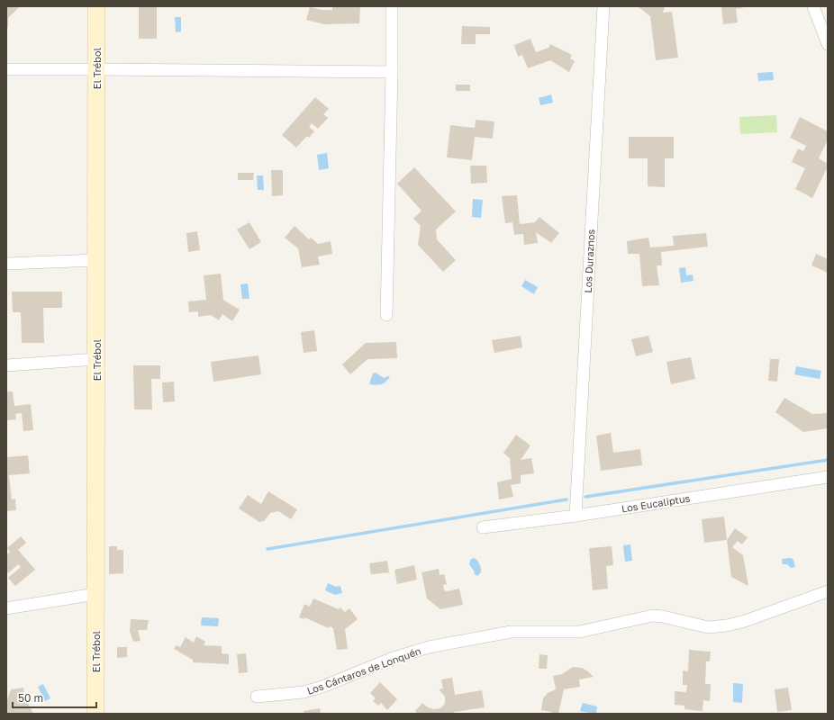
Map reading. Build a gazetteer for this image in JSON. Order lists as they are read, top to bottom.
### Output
{
  "streets": {
    "main road": ["El Trébol"],
    "street": ["Los Duraznos", "Los Eucaliptus", "Los Cántaros de Lonquén"]
  },
  "crossings": [
    ["Los Duraznos", "Los Eucaliptus"]
  ],
  "scale_bar": "50 m"
}
